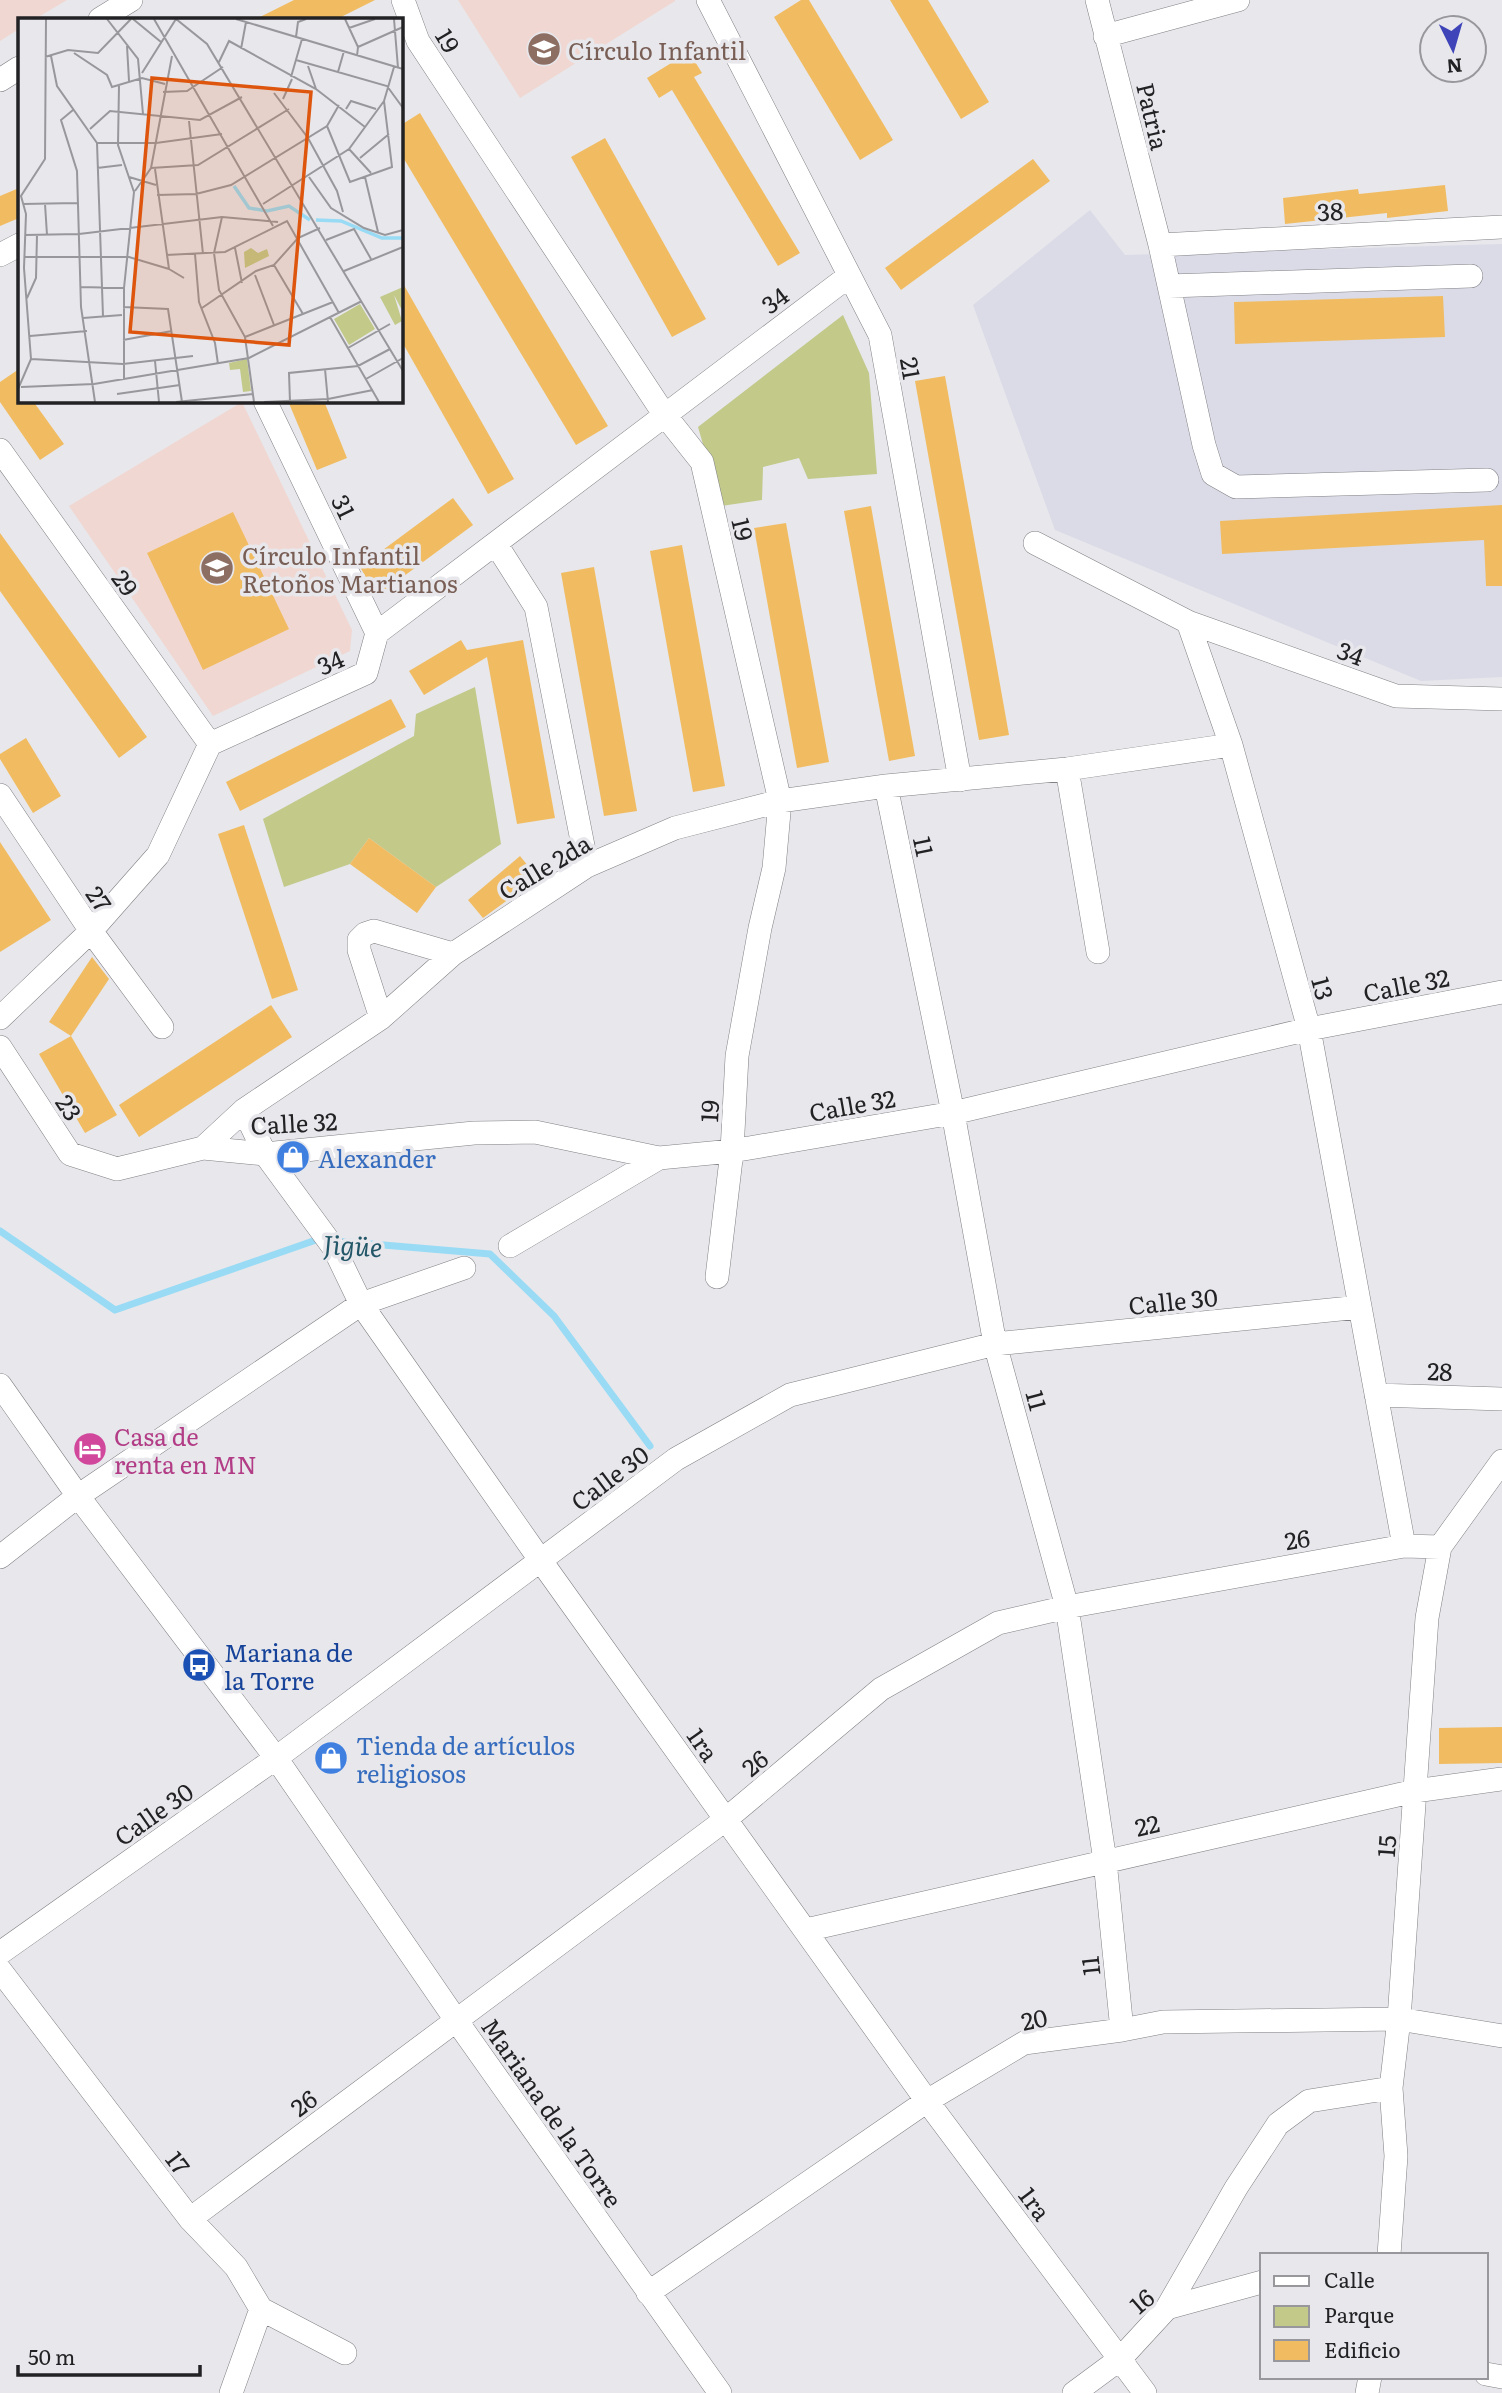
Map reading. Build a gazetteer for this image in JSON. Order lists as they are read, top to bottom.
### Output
{
  "streets": {
    "street": [
      "19",
      "Patria",
      "38",
      "34",
      "21",
      "31",
      "29",
      "11",
      "Calle 2da",
      "27",
      "Calle 32",
      "13",
      "23",
      "Calle 30",
      "28",
      "26",
      "1ra",
      "22",
      "15",
      "20",
      "Mariana de la Torre",
      "17",
      "16"
    ]
  },
  "crossings": [
    ["19", "34"],
    ["19", "Calle 2da"],
    ["19", "Calle 32"],
    ["Patria", "38"],
    ["34", "21"],
    ["34", "31"],
    ["34", "29"],
    ["34", "13"],
    ["21", "Calle 2da"],
    ["11", "Calle 2da"],
    ["11", "Calle 32"],
    ["11", "Calle 30"],
    ["11", "26"],
    ["11", "22"],
    ["11", "20"],
    ["Calle 2da", "Calle 32"],
    ["Calle 2da", "23"],
    ["Calle 2da", "1ra"],
    ["Calle 32", "13"],
    ["Calle 32", "1ra"],
    ["13", "Calle 30"],
    ["13", "28"],
    ["13", "26"],
    ["Calle 30", "1ra"],
    ["Calle 30", "Mariana de la Torre"],
    ["26", "1ra"],
    ["26", "15"],
    ["26", "Mariana de la Torre"],
    ["26", "17"],
    ["1ra", "22"],
    ["1ra", "20"],
    ["1ra", "16"],
    ["22", "15"],
    ["15", "20"],
    ["20", "Mariana de la Torre"]
  ],
  "water": ["Jigüe"],
  "places": {
    "school or university": ["Círculo Infantil", "Círculo Infantil Retoños Martianos"],
    "shop": ["Alexander", "Tienda de artículos religiosos"],
    "hotel": ["Casa de renta en MN"],
    "bus stop": ["Mariana de la Torre"]
  },
  "legend": ["Calle", "Parque", "Edificio"],
  "scale_bar": "50 m",
  "north": "bottom"
}
